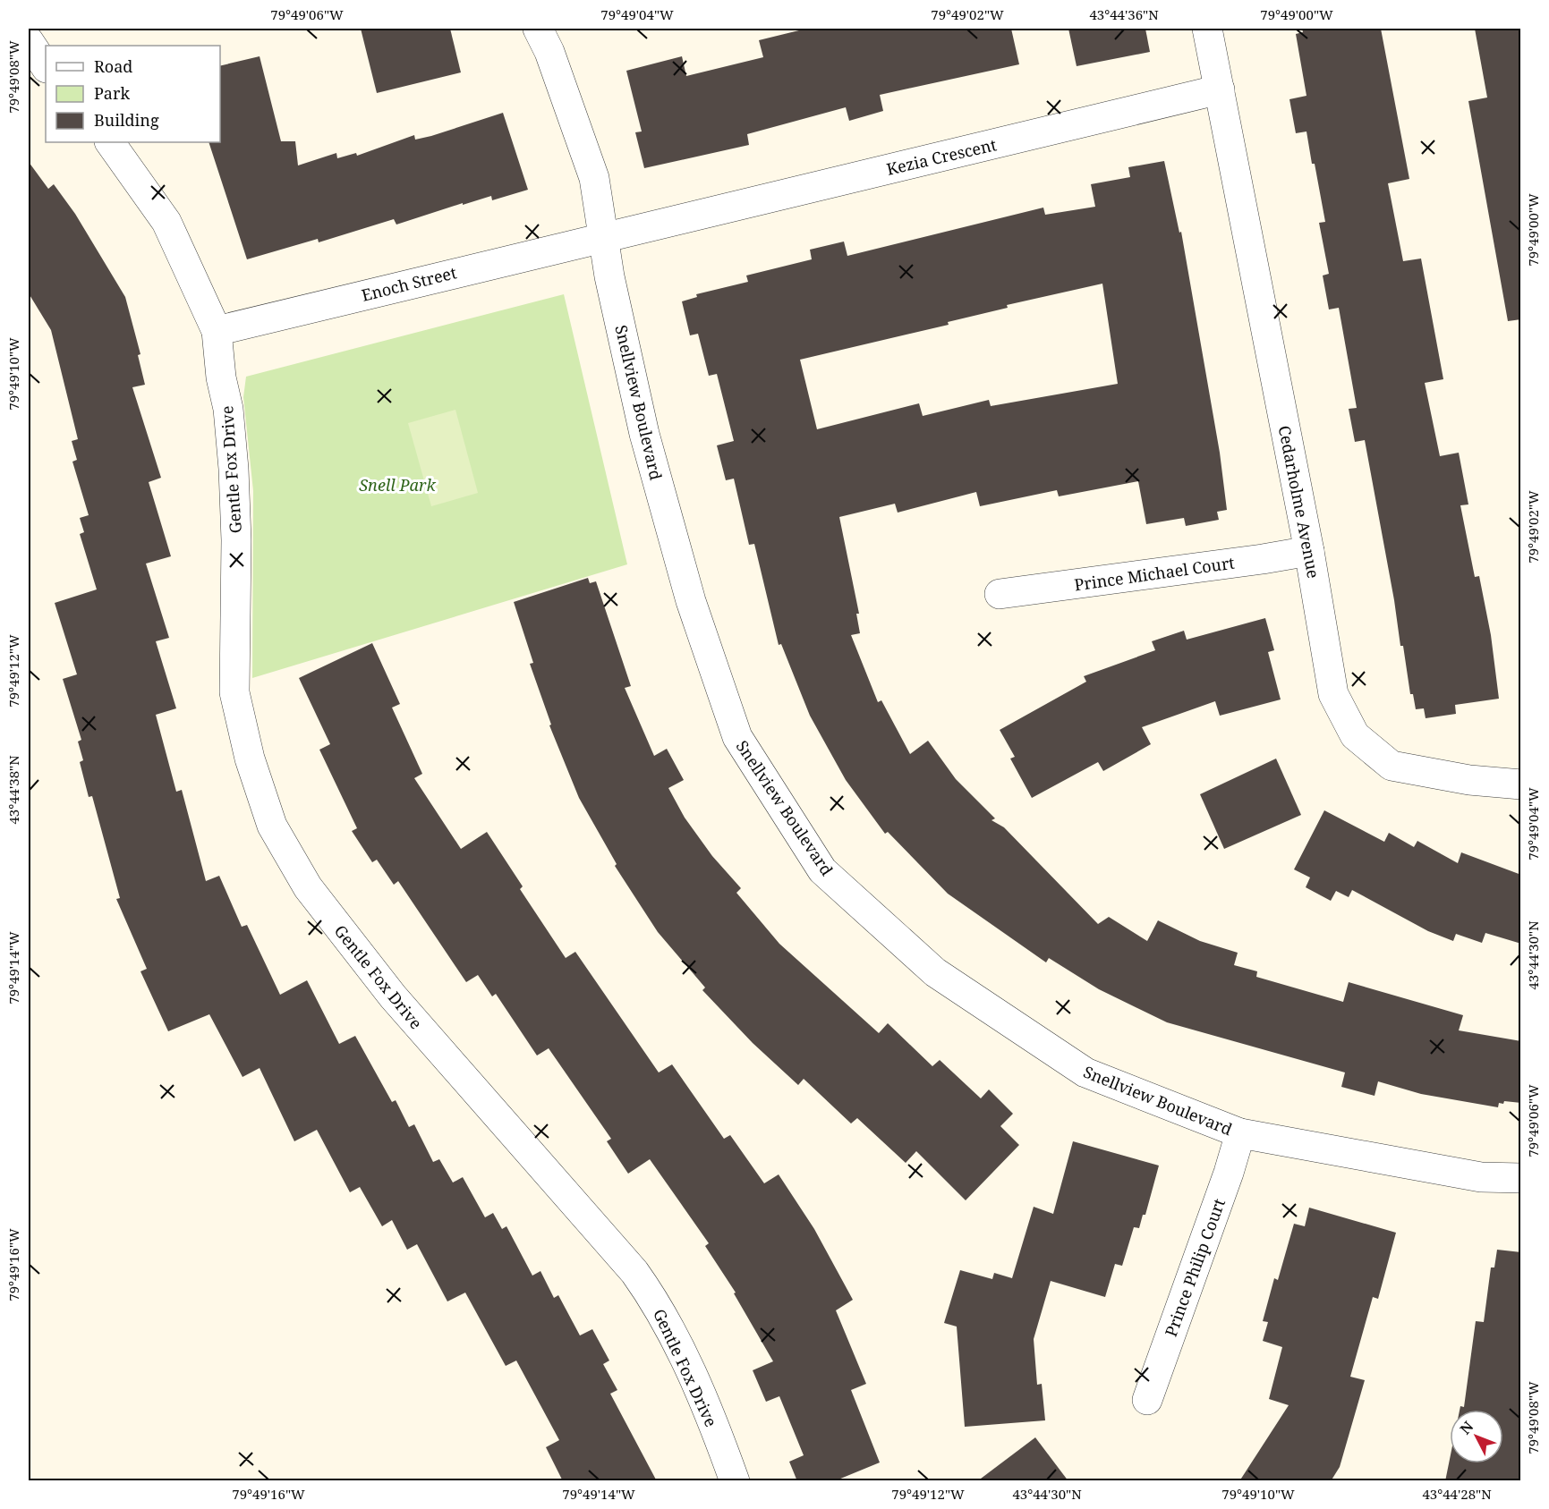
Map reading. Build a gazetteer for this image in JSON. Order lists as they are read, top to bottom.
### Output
{
  "streets": {
    "street": [
      "Kezia Crescent",
      "Enoch Street",
      "Snellview Boulevard",
      "Gentle Fox Drive",
      "Cedarholme Avenue",
      "Prince Michael Court",
      "Prince Philip Court"
    ]
  },
  "crossings": [
    ["Kezia Crescent", "Enoch Street"],
    ["Kezia Crescent", "Snellview Boulevard"],
    ["Kezia Crescent", "Cedarholme Avenue"],
    ["Enoch Street", "Snellview Boulevard"],
    ["Enoch Street", "Gentle Fox Drive"],
    ["Snellview Boulevard", "Prince Philip Court"],
    ["Cedarholme Avenue", "Prince Michael Court"]
  ],
  "parks": ["Snell Park"],
  "legend": ["Road", "Park", "Building"],
  "north": "top left",
  "coordinates": [
    "79°49'06\"W",
    "79°49'04\"W",
    "79°49'02\"W",
    "43°44'36\"N",
    "79°49'00\"W",
    "79°49'08\"W",
    "79°49'10\"W",
    "79°49'12\"W",
    "43°44'38\"N",
    "43°44'30\"N",
    "79°49'14\"W",
    "79°49'16\"W",
    "43°44'28\"N"
  ]
}
